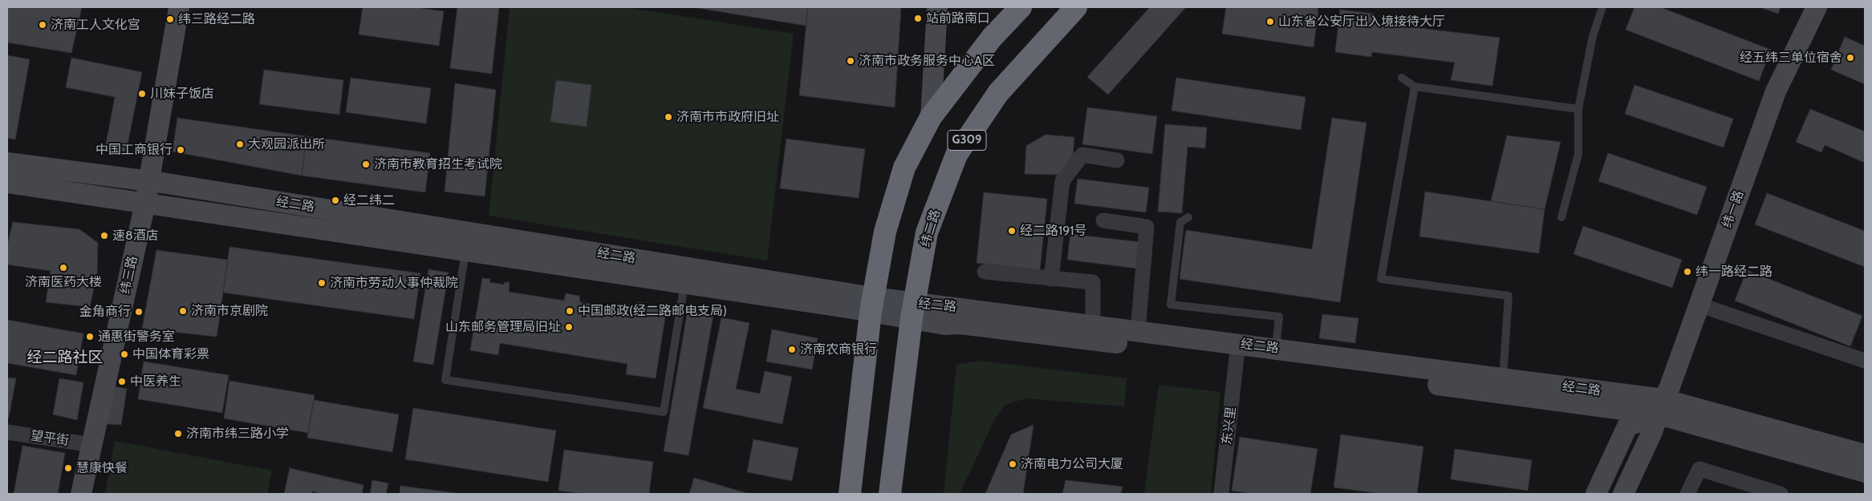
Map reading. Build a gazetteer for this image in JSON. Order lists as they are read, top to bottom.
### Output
{
  "streets": {
    "highway": ["G309", "纬二路"],
    "street": [
      "经二路",
      "纬一路",
      "纬三路",
      "东兴里",
      "望平街"
    ]
  },
  "crossings": [
    ["经二路", "纬一路"],
    ["经二路", "纬二路"],
    ["经二路", "纬三路"],
    ["经二路", "东兴里"],
    ["纬三路", "望平街"]
  ],
  "districts": ["经二路社区"],
  "places": [
    "站前路南口",
    "纬三路经二路",
    "山东省公安厅出入境接待大厅",
    "济南工人文化宫",
    "经五纬三单位宿舍",
    "济南市政务服务中心A区",
    "川妹子饭店",
    "济南市市政府旧址",
    "大观园派出所",
    "中国工商银行",
    "济南市教育招生考试院",
    "经二纬二",
    "经二路191号",
    "速8酒店",
    "济南医药大楼",
    "纬一路经二路",
    "济南市劳动人事仲裁院",
    "济南市京剧院",
    "中国邮政(经二路邮电支局)",
    "金角商行",
    "山东邮务管理局旧址",
    "通惠街警务室",
    "济南农商银行",
    "中国体育彩票",
    "中医养生",
    "济南市纬三路小学",
    "济南电力公司大厦",
    "慧康快餐"
  ]
}
